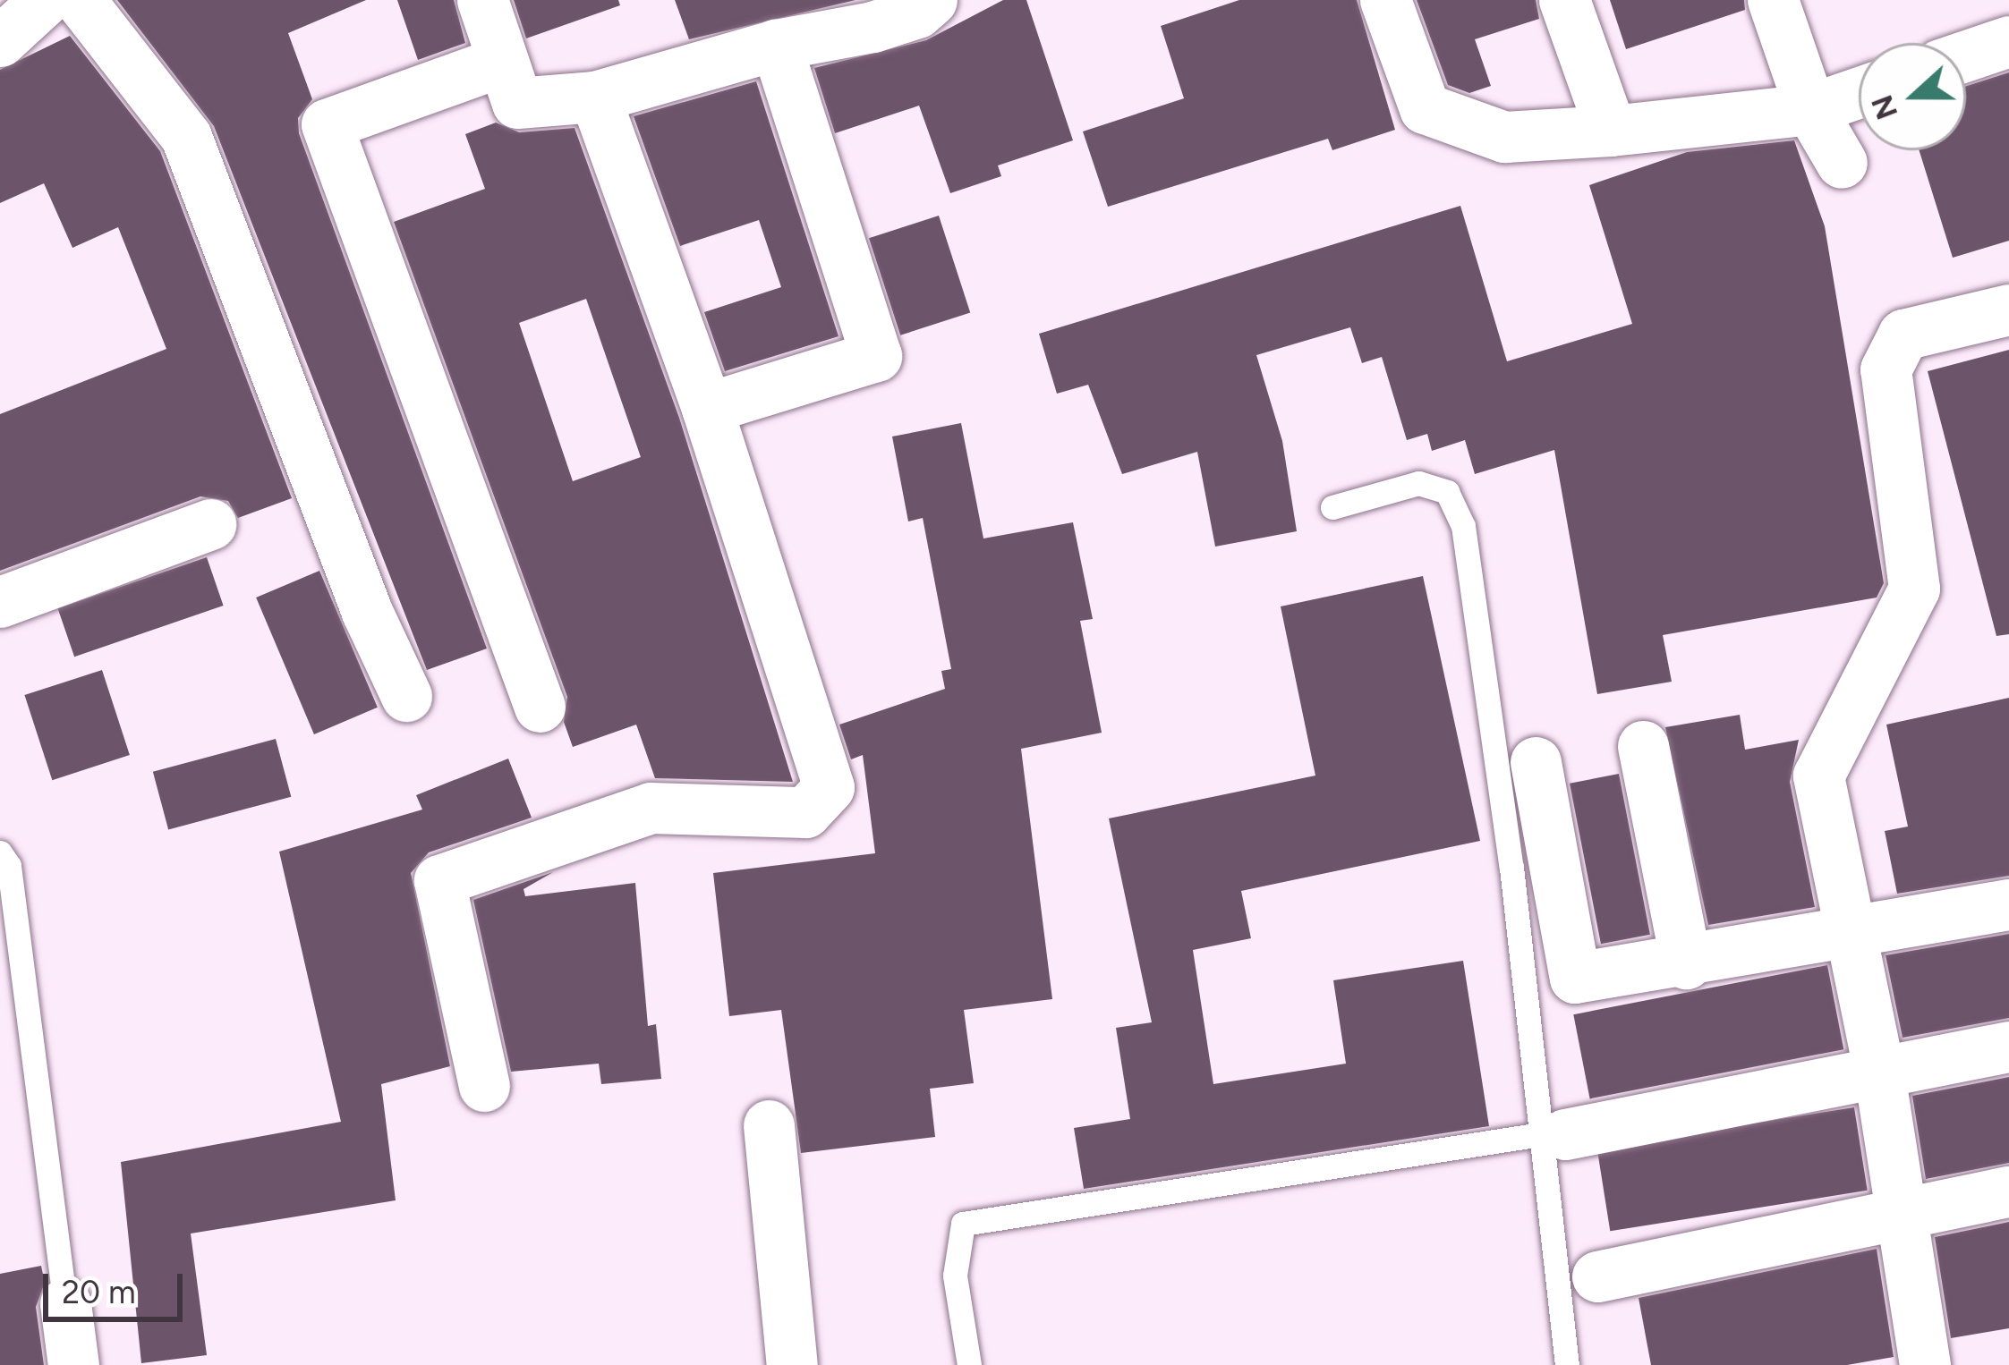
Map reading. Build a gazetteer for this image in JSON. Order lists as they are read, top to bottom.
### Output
{
  "scale_bar": "20 m",
  "north": "left"
}
